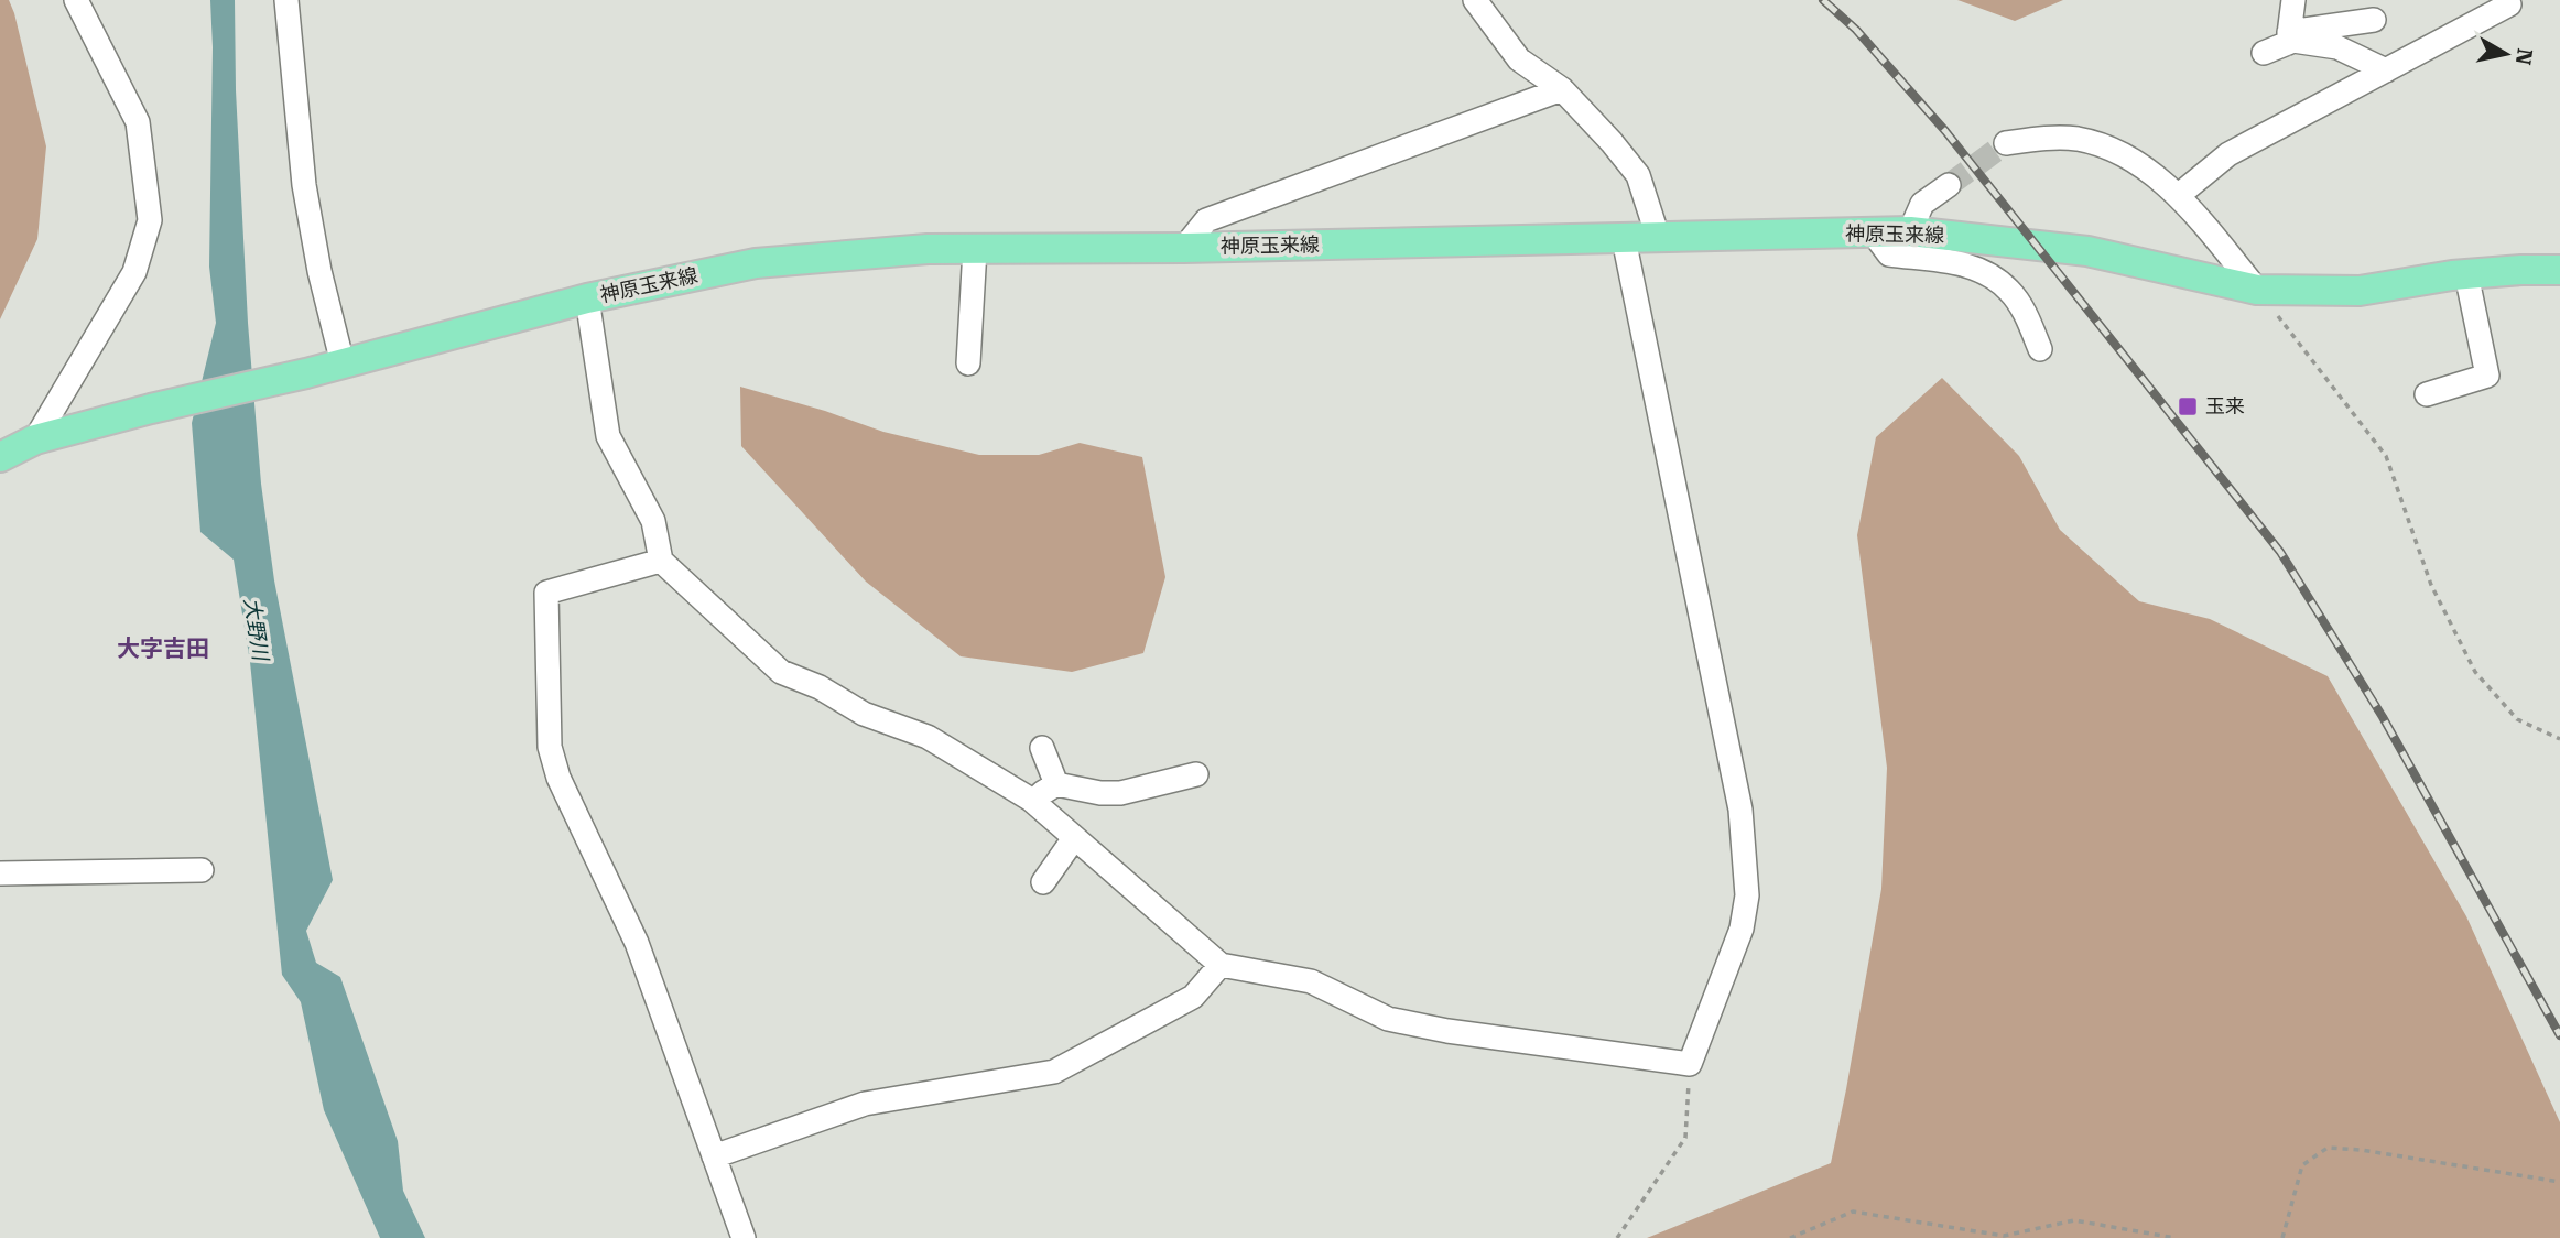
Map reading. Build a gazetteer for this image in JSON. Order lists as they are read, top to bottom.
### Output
{
  "streets": {
    "main road": ["神原玉来線"]
  },
  "districts": ["大字吉田"],
  "water": ["大野川"],
  "places": {
    "transit": ["玉来"]
  },
  "north": "right"
}
